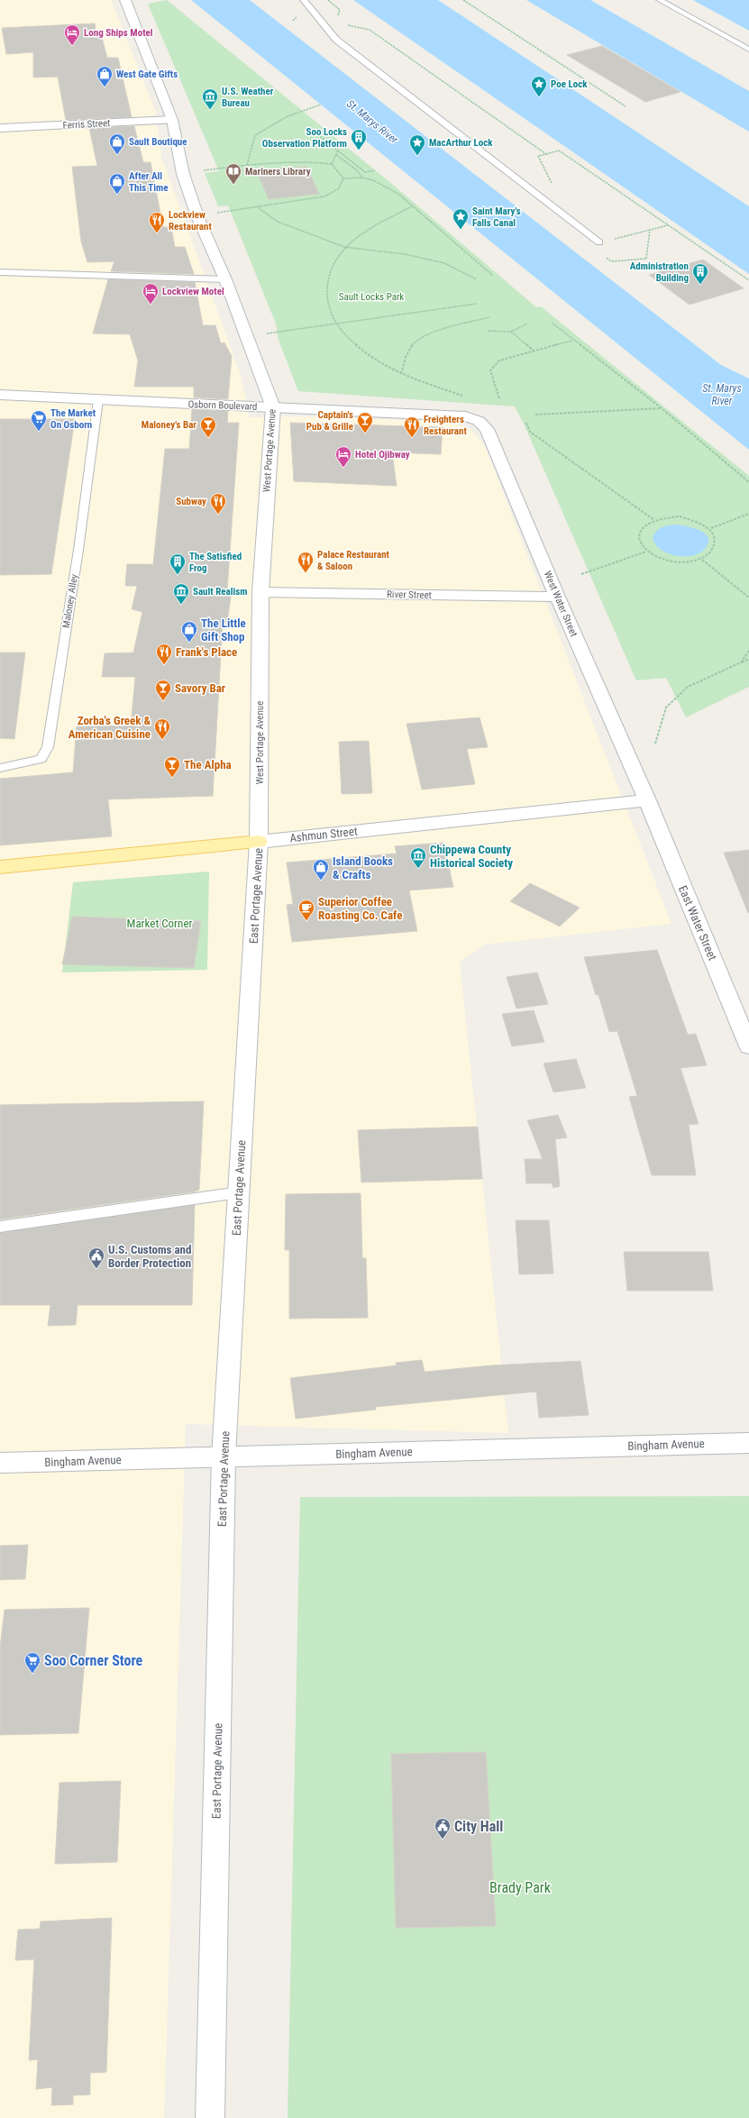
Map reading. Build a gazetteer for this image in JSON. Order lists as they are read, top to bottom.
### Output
{
  "streets": {
    "main road": ["Ashmun Street"],
    "street": [
      "Ferris Street",
      "Osborn Boulevard",
      "West Portage Avenue",
      "River Street",
      "West Water Street",
      "East Portage Avenue",
      "East Water Street",
      "Bingham Avenue"
    ],
    "lane": ["Maloney Alley"]
  },
  "crossings": [
    ["Ferris Street", "West Portage Avenue"],
    ["Osborn Boulevard", "West Portage Avenue"],
    ["Osborn Boulevard", "Maloney Alley"],
    ["Osborn Boulevard", "West Water Street"],
    ["West Portage Avenue", "River Street"],
    ["West Portage Avenue", "Ashmun Street"],
    ["West Portage Avenue", "East Portage Avenue"],
    ["River Street", "West Water Street"],
    ["West Water Street", "Ashmun Street"],
    ["West Water Street", "East Water Street"],
    ["Ashmun Street", "East Portage Avenue"],
    ["Ashmun Street", "East Water Street"],
    ["East Portage Avenue", "Bingham Avenue"]
  ],
  "water": ["St. Marys River"],
  "parks": ["Sault Locks Park", "Market Corner", "Brady Park"],
  "places": {
    "hotel": ["Long Ships Motel", "Lockview Motel", "Hotel Ojibway"],
    "shop": [
      "West Gate Gifts",
      "Sault Boutique",
      "After All This Time",
      "The Little Gift Shop",
      "Island Books & Crafts"
    ],
    "place": ["Poe Lock", "MacArthur Lock", "Saint Mary's Falls Canal"],
    "museum": ["U.S. Weather Bureau", "Sault Realism", "Chippewa County Historical Society"],
    "building": ["Soo Locks Observation Platform", "Administration Building", "The Satisfied Frog"],
    "library": ["Mariners Library"],
    "restaurant": [
      "Lockview Restaurant",
      "Freighters Restaurant",
      "Subway",
      "Palace Restaurant & Saloon",
      "Frank's Place",
      "Zorba's Greek & American Cuisine"
    ],
    "supermarket": ["The Market On Osborn", "Soo Corner Store"],
    "bar": [
      "Captain's Pub & Grille",
      "Maloney's Bar",
      "Savory Bar",
      "The Alpha"
    ],
    "cafe": ["Superior Coffee Roasting Co. Cafe"],
    "public building": ["U.S. Customs and Border Protection", "City Hall"]
  }
}
